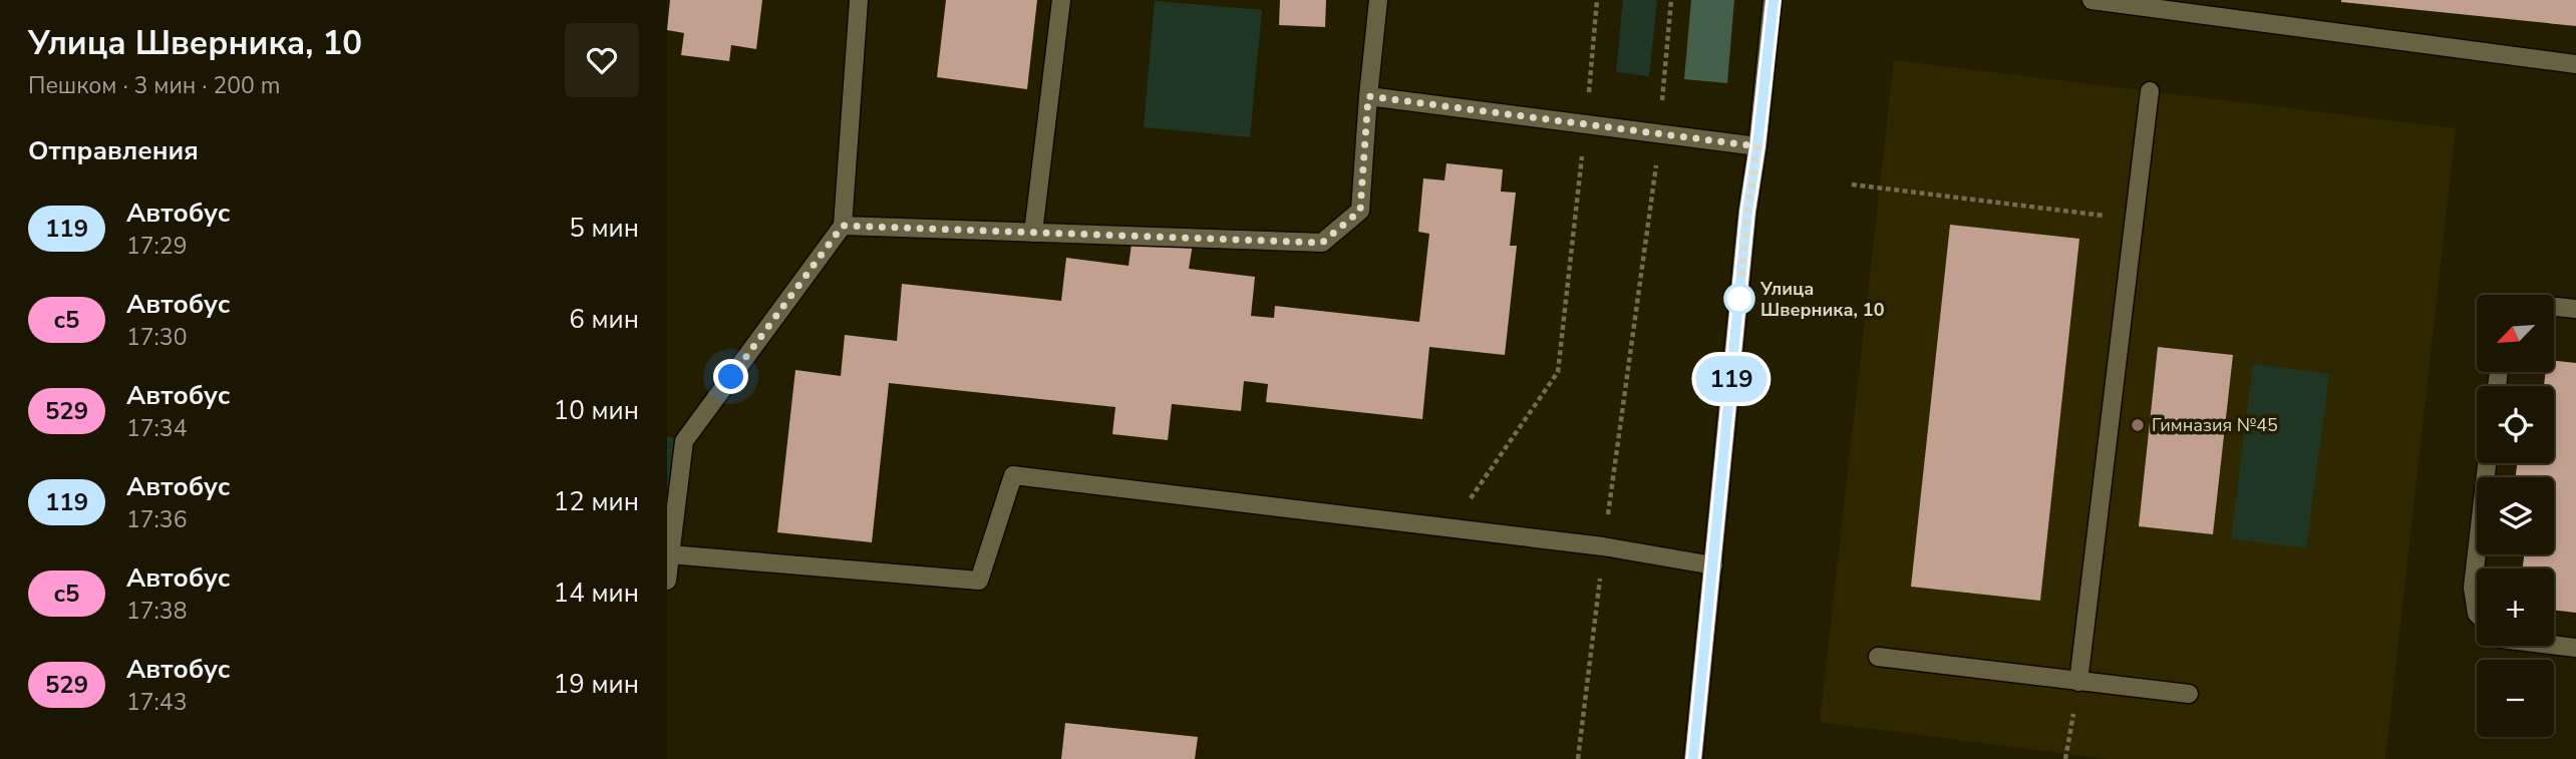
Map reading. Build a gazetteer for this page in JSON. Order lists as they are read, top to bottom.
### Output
{
  "places": ["Улица Шверника, 10", "Гимназия №45"],
  "lines": ["bus line 119"],
  "north": "bottom left",
  "page": {
    "heading": [
      ["Улица Шверника, 10", "Пешком · 3 мин · 200 m"],
      "Отправления"
    ],
    "on_map": "119",
    "list": [
      {
        "mark": "119",
        "name": "Автобус",
        "note": "17:29",
        "value": "5 мин"
      },
      {
        "mark": "с5",
        "name": "Автобус",
        "note": "17:30",
        "value": "6 мин"
      },
      {
        "mark": "529",
        "name": "Автобус",
        "note": "17:34",
        "value": "10 мин"
      },
      {
        "mark": "119",
        "name": "Автобус",
        "note": "17:36",
        "value": "12 мин"
      },
      {
        "mark": "с5",
        "name": "Автобус",
        "note": "17:38",
        "value": "14 мин"
      },
      {
        "mark": "529",
        "name": "Автобус",
        "note": "17:43",
        "value": "19 мин"
      }
    ],
    "map_buttons": ["+", "−"]
  }
}
